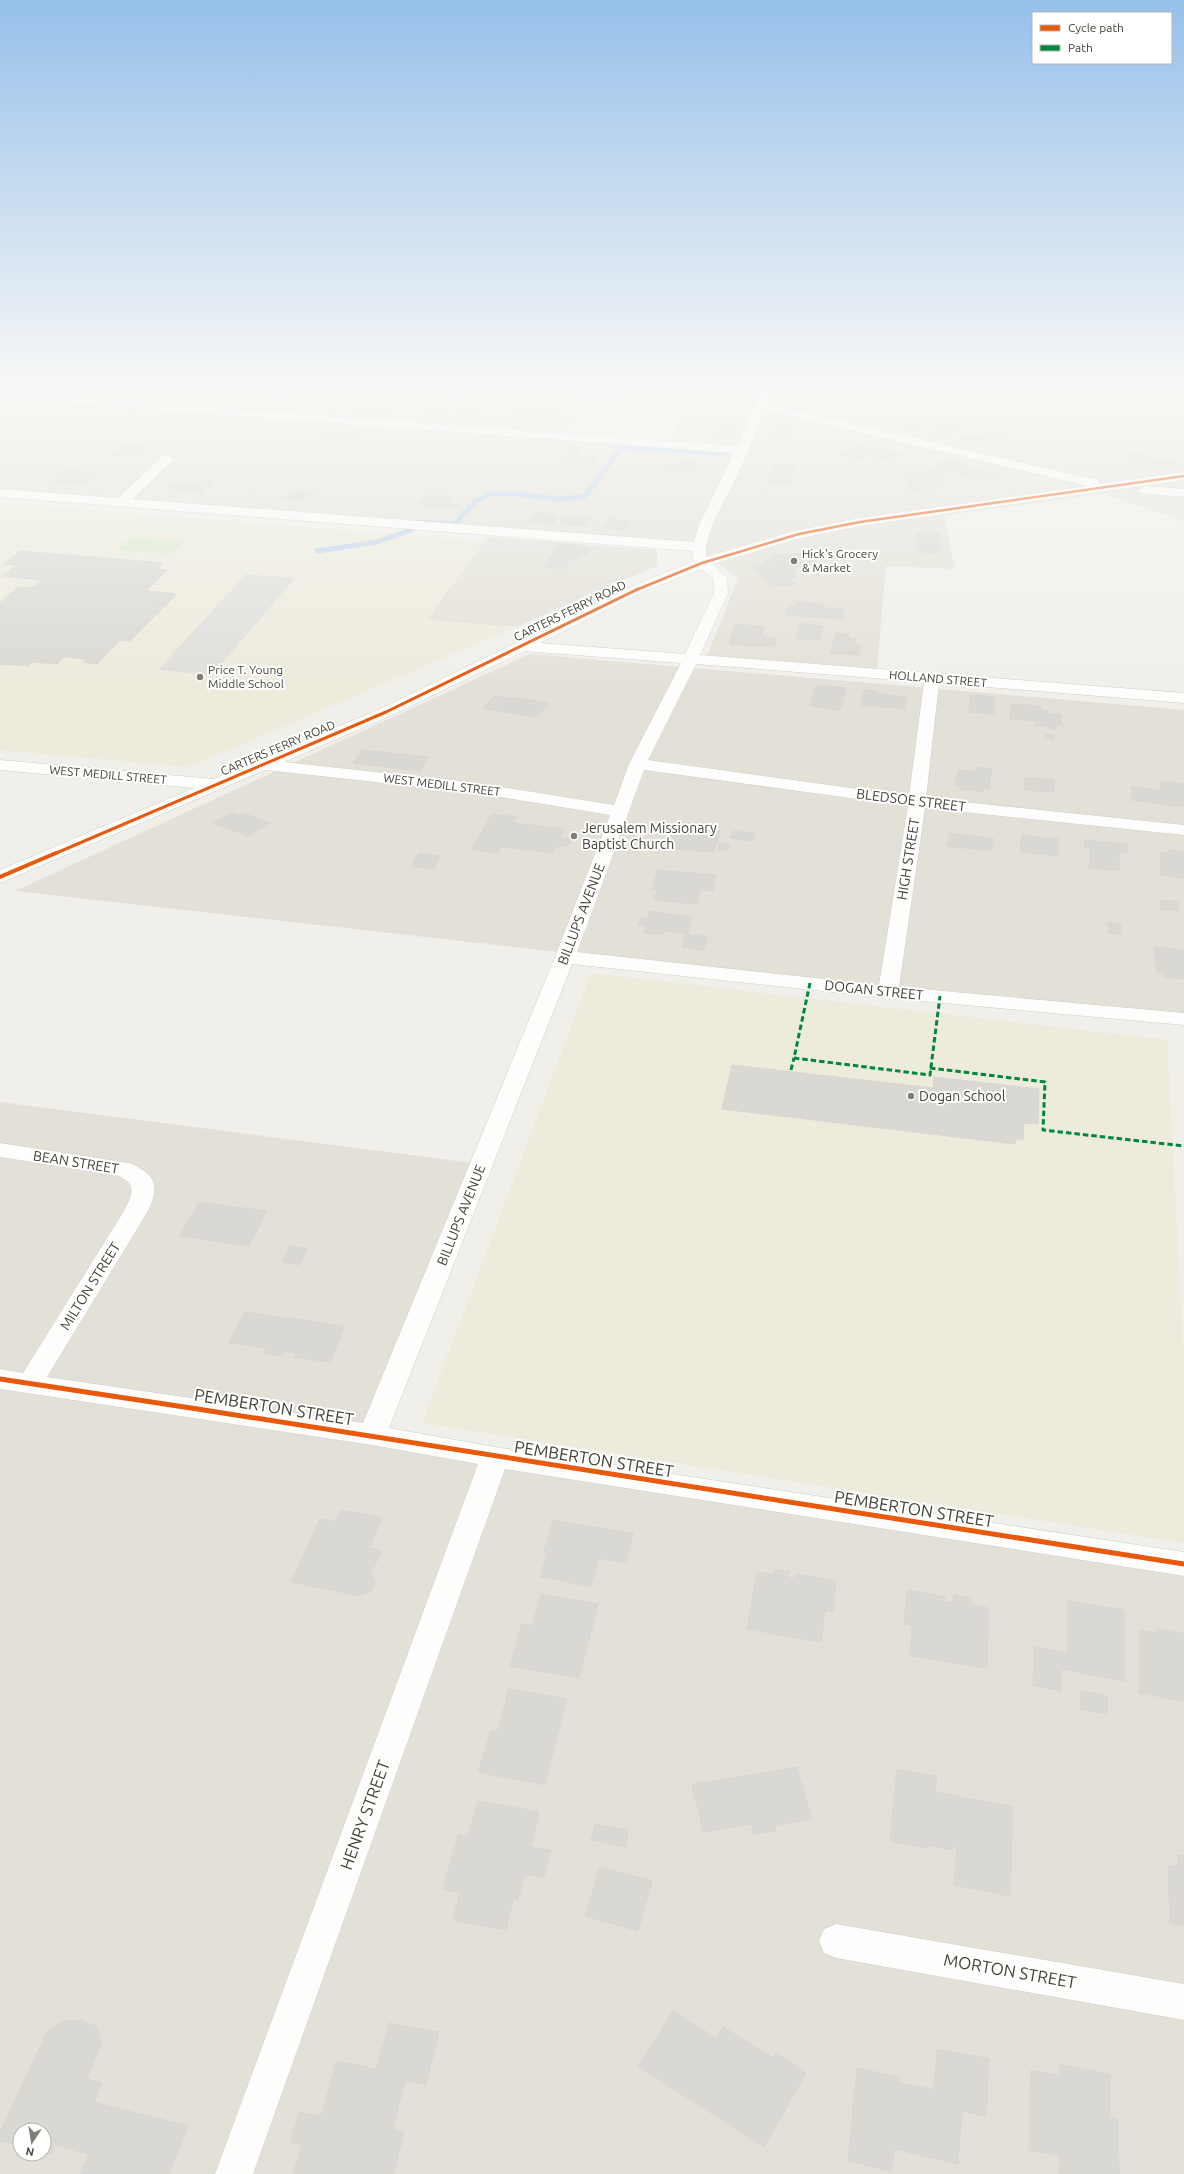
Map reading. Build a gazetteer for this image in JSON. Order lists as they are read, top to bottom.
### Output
{
  "streets": {
    "street": [
      "CARTERS FERRY ROAD",
      "HOLLAND STREET",
      "WEST MEDILL STREET",
      "BLEDSOE STREET",
      "HIGH STREET",
      "BILLUPS AVENUE",
      "DOGAN STREET",
      "BEAN STREET",
      "MILTON STREET",
      "PEMBERTON STREET",
      "HENRY STREET",
      "MORTON STREET"
    ]
  },
  "crossings": [
    ["CARTERS FERRY ROAD", "HOLLAND STREET"],
    ["CARTERS FERRY ROAD", "WEST MEDILL STREET"],
    ["CARTERS FERRY ROAD", "BILLUPS AVENUE"],
    ["HOLLAND STREET", "HIGH STREET"],
    ["HOLLAND STREET", "BILLUPS AVENUE"],
    ["WEST MEDILL STREET", "BILLUPS AVENUE"],
    ["BLEDSOE STREET", "HIGH STREET"],
    ["BLEDSOE STREET", "BILLUPS AVENUE"],
    ["HIGH STREET", "DOGAN STREET"],
    ["BILLUPS AVENUE", "DOGAN STREET"],
    ["BILLUPS AVENUE", "PEMBERTON STREET"],
    ["BEAN STREET", "MILTON STREET"],
    ["MILTON STREET", "PEMBERTON STREET"],
    ["PEMBERTON STREET", "HENRY STREET"]
  ],
  "places": [
    "Hick's Grocery & Market",
    "Price T. Young Middle School",
    "Jerusalem Missionary Baptist Church",
    "Dogan School"
  ],
  "legend": ["Cycle path", "Path"],
  "north": "bottom"
}
